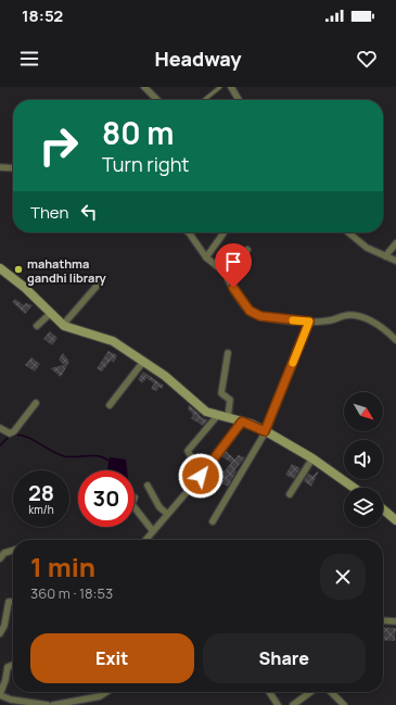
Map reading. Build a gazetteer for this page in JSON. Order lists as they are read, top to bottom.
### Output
{
  "places": ["mahathma gandhi library"],
  "north": "bottom right",
  "page": {
    "status": "18:52",
    "header": "Headway",
    "turn": ["80 m", "Turn right"],
    "then": "Then",
    "speed": "28 km/h",
    "limit": "30",
    "heading": ["1 min", "360 m · 18:53"],
    "buttons": ["Exit", "Share"]
  }
}
